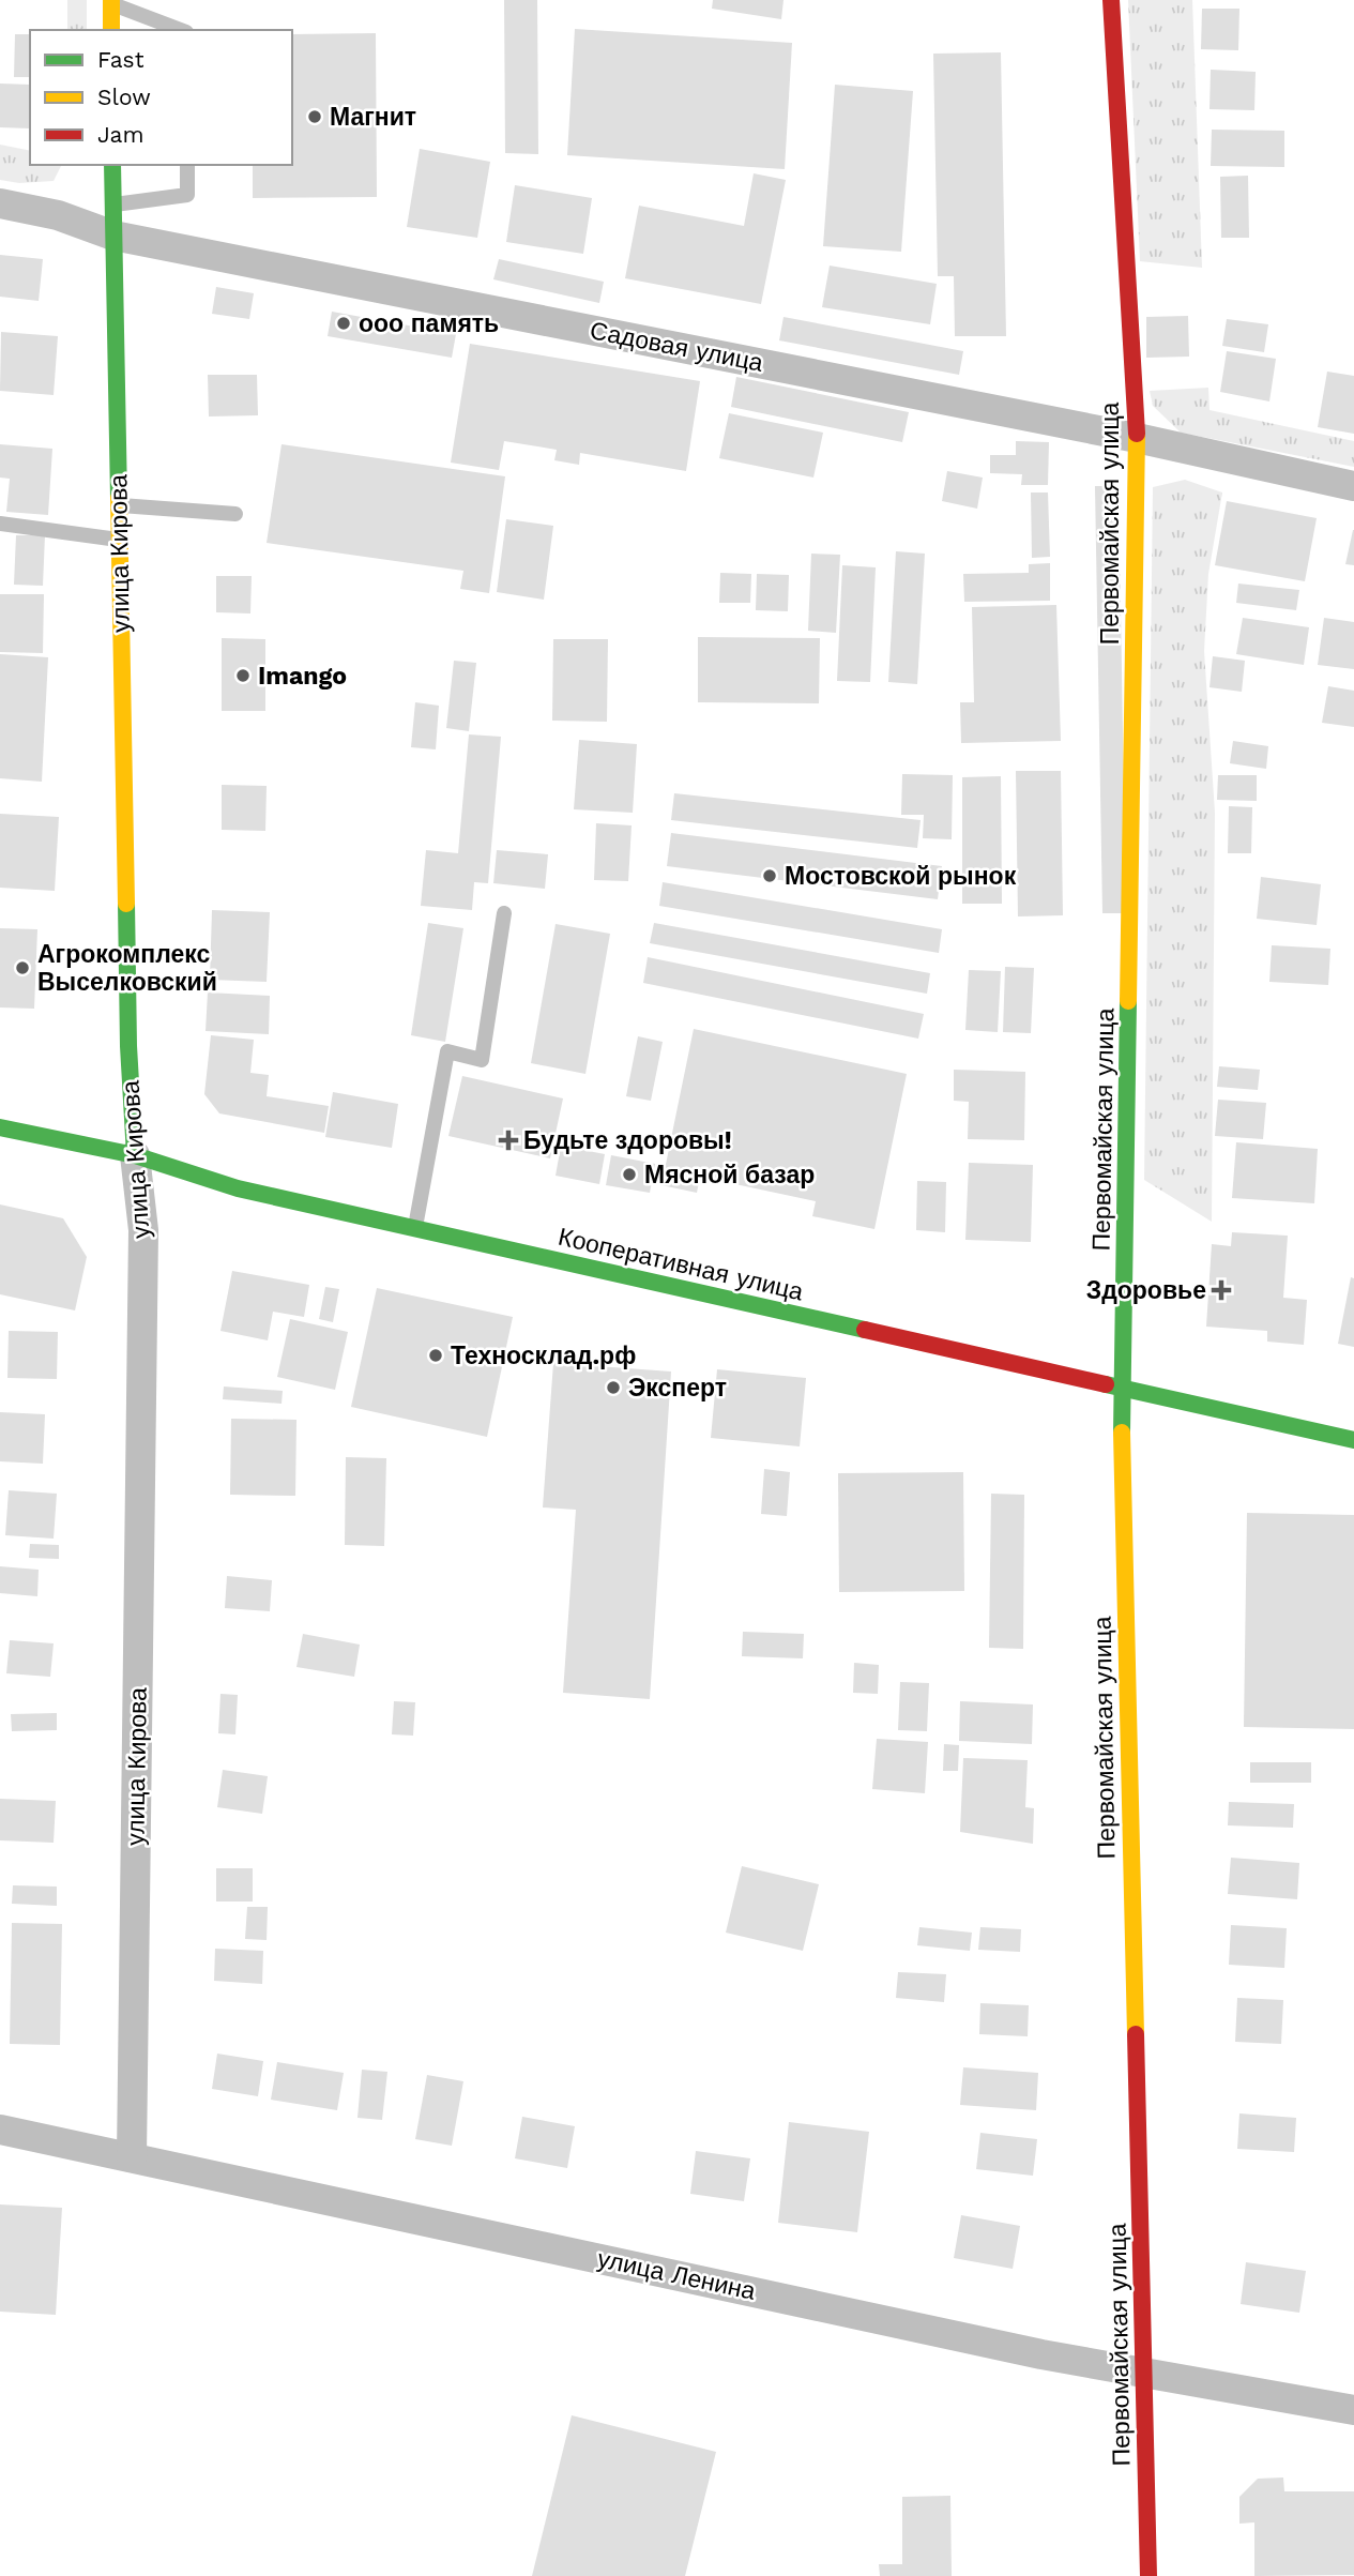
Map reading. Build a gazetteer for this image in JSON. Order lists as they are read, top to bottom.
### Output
{
  "streets": {
    "street": [
      "Садовая улица",
      "Первомайская улица",
      "улица Кирова",
      "Кооперативная улица",
      "улица Ленина"
    ]
  },
  "crossings": [
    ["Садовая улица", "Первомайская улица"],
    ["Садовая улица", "улица Кирова"],
    ["Первомайская улица", "Кооперативная улица"],
    ["Первомайская улица", "улица Ленина"],
    ["улица Кирова", "Кооперативная улица"],
    ["улица Кирова", "улица Ленина"]
  ],
  "places": {
    "other": [
      "Магнит",
      "ооо память",
      "Imango",
      "Мостовской рынок",
      "Агрокомплекс Выселковский",
      "Мясной базар",
      "Техносклад.рф",
      "Эксперт"
    ],
    "health": ["Будьте здоровы!", "Здоровье"]
  },
  "legend": ["Fast", "Slow", "Jam"]
}
